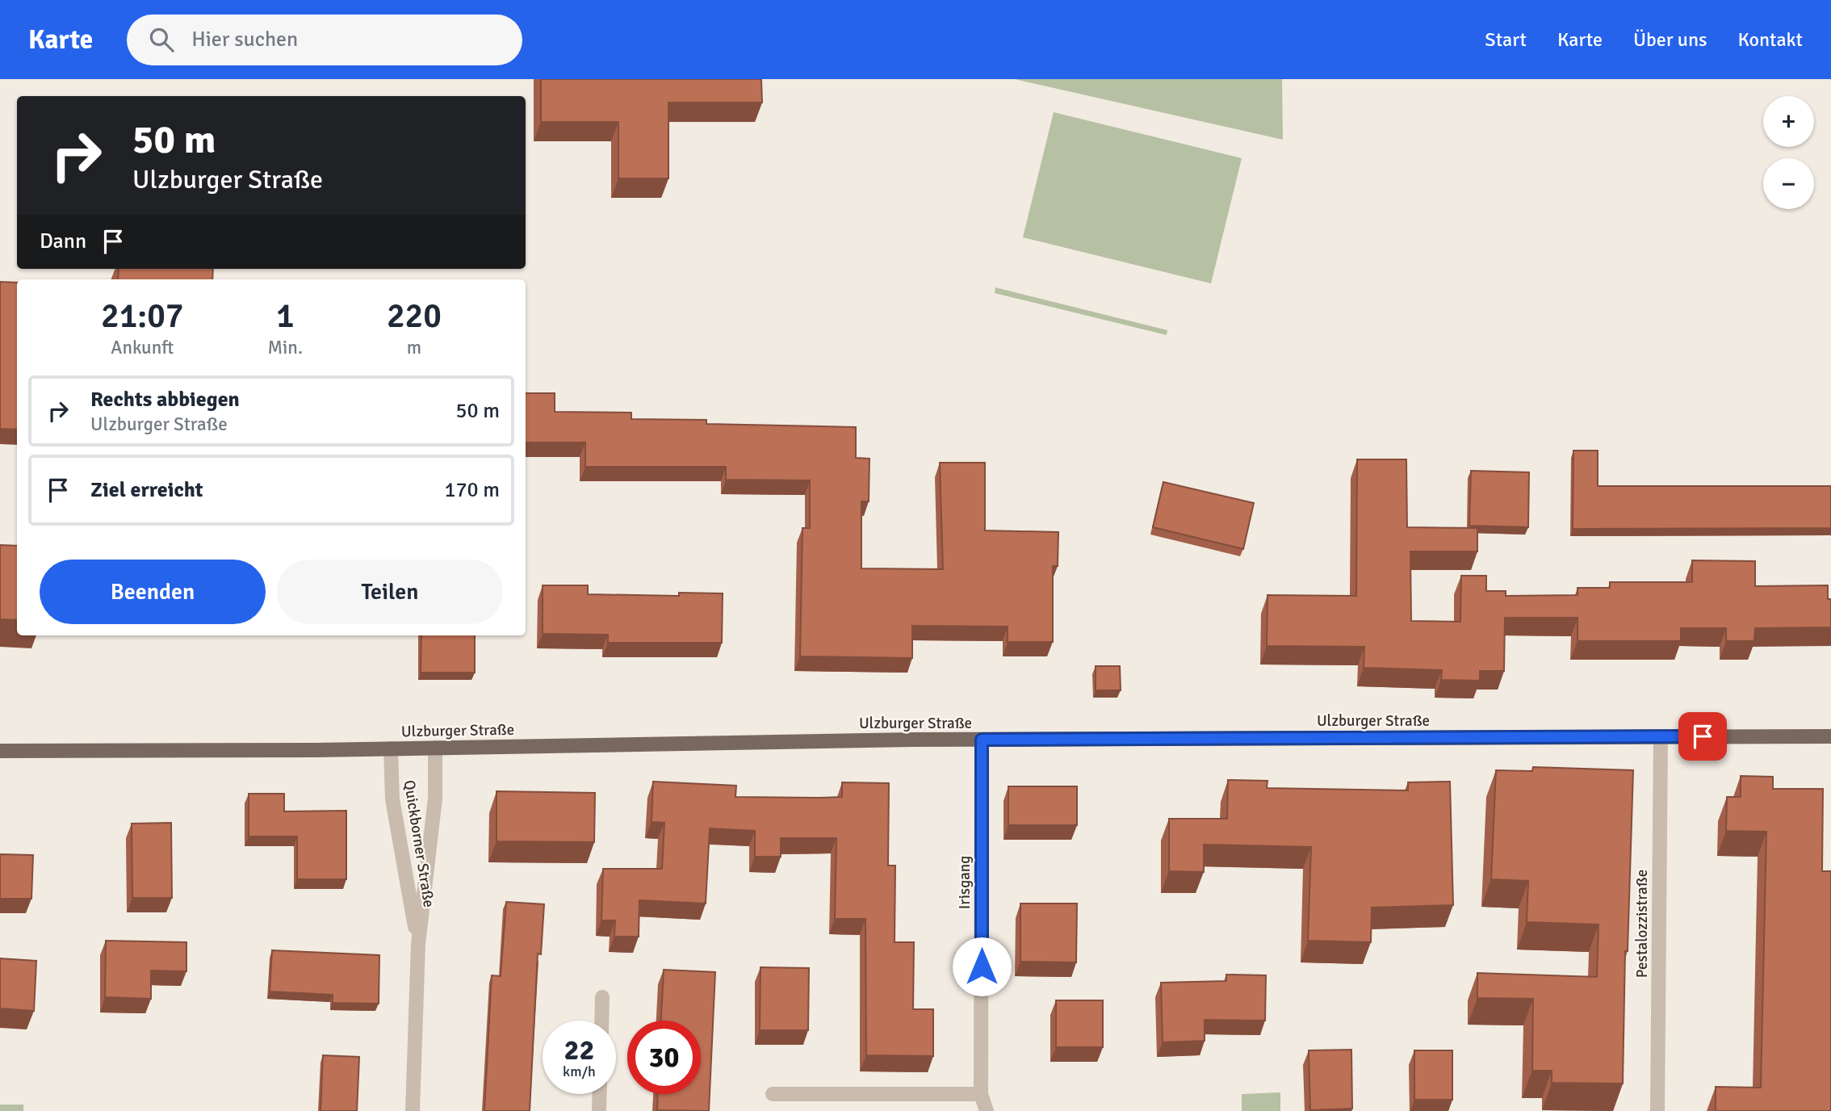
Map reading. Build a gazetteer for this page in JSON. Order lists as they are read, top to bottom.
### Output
{
  "streets": {
    "main road": ["Ulzburger Straße"],
    "street": ["Quickborner Straße", "Irisgang", "Pestalozzistraße"]
  },
  "crossings": [
    ["Ulzburger Straße", "Quickborner Straße"],
    ["Ulzburger Straße", "Irisgang"],
    ["Ulzburger Straße", "Pestalozzistraße"]
  ],
  "page": {
    "header": "Karte",
    "search": "Hier suchen",
    "nav": [
      "Start",
      "Karte",
      "Über uns",
      "Kontakt"
    ],
    "map_buttons": ["+", "−"],
    "turn": ["50 m", "Ulzburger Straße"],
    "then": "Dann",
    "eta": [
      "21:07",
      "Ankunft",
      "1",
      "Min.",
      "220",
      "m"
    ],
    "list": [
      {
        "name": "Rechts abbiegen",
        "note": "Ulzburger Straße",
        "value": "50 m"
      },
      {
        "name": "Ziel erreicht",
        "value": "170 m"
      }
    ],
    "buttons": ["Beenden", "Teilen"],
    "speed": "22 km/h",
    "limit": "30"
  }
}
